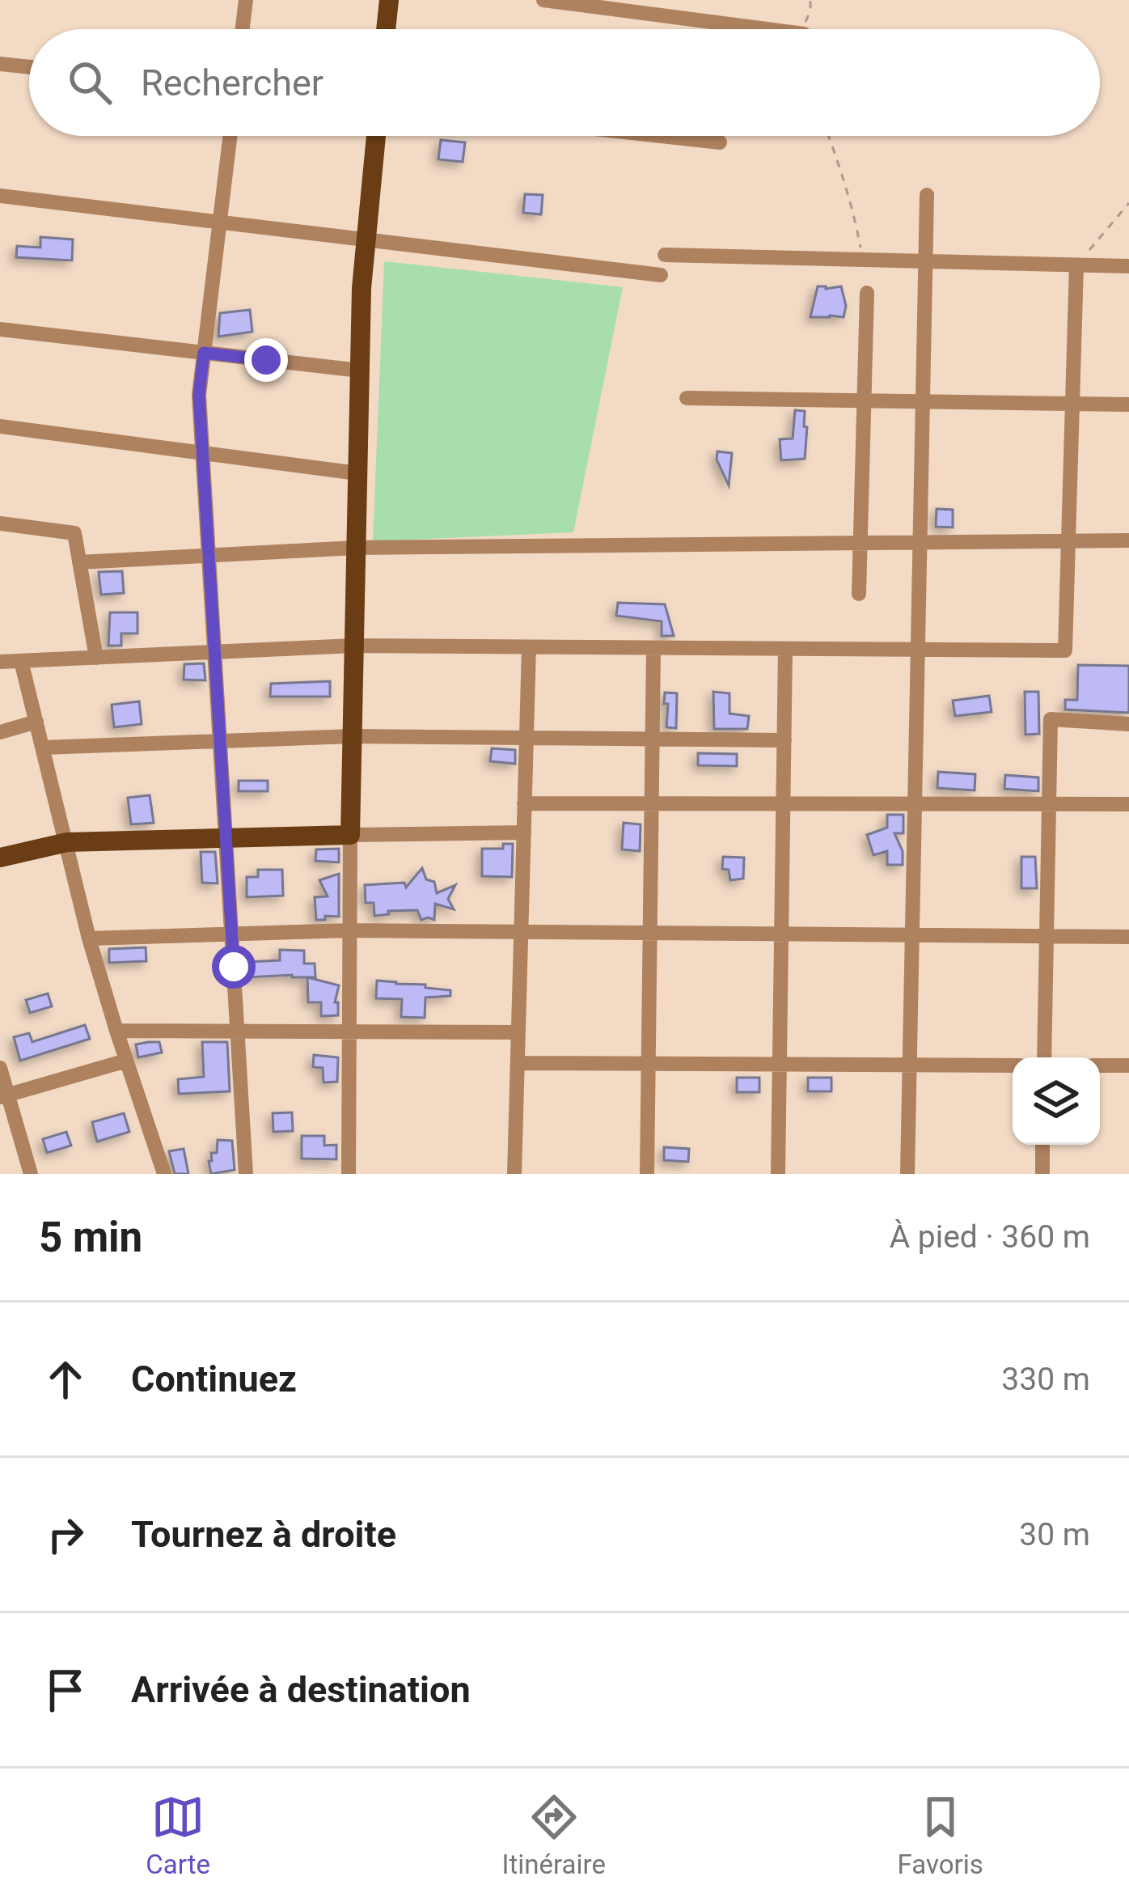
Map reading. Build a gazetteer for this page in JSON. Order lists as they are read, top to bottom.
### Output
{
  "page": {
    "search": "Rechercher",
    "heading": ["5 min", "À pied · 360 m"],
    "list": [
      ["Continuez", "330 m"],
      ["Tournez à droite", "30 m"],
      "Arrivée à destination"
    ],
    "nav": ["Carte", "Itinéraire", "Favoris"]
  }
}
